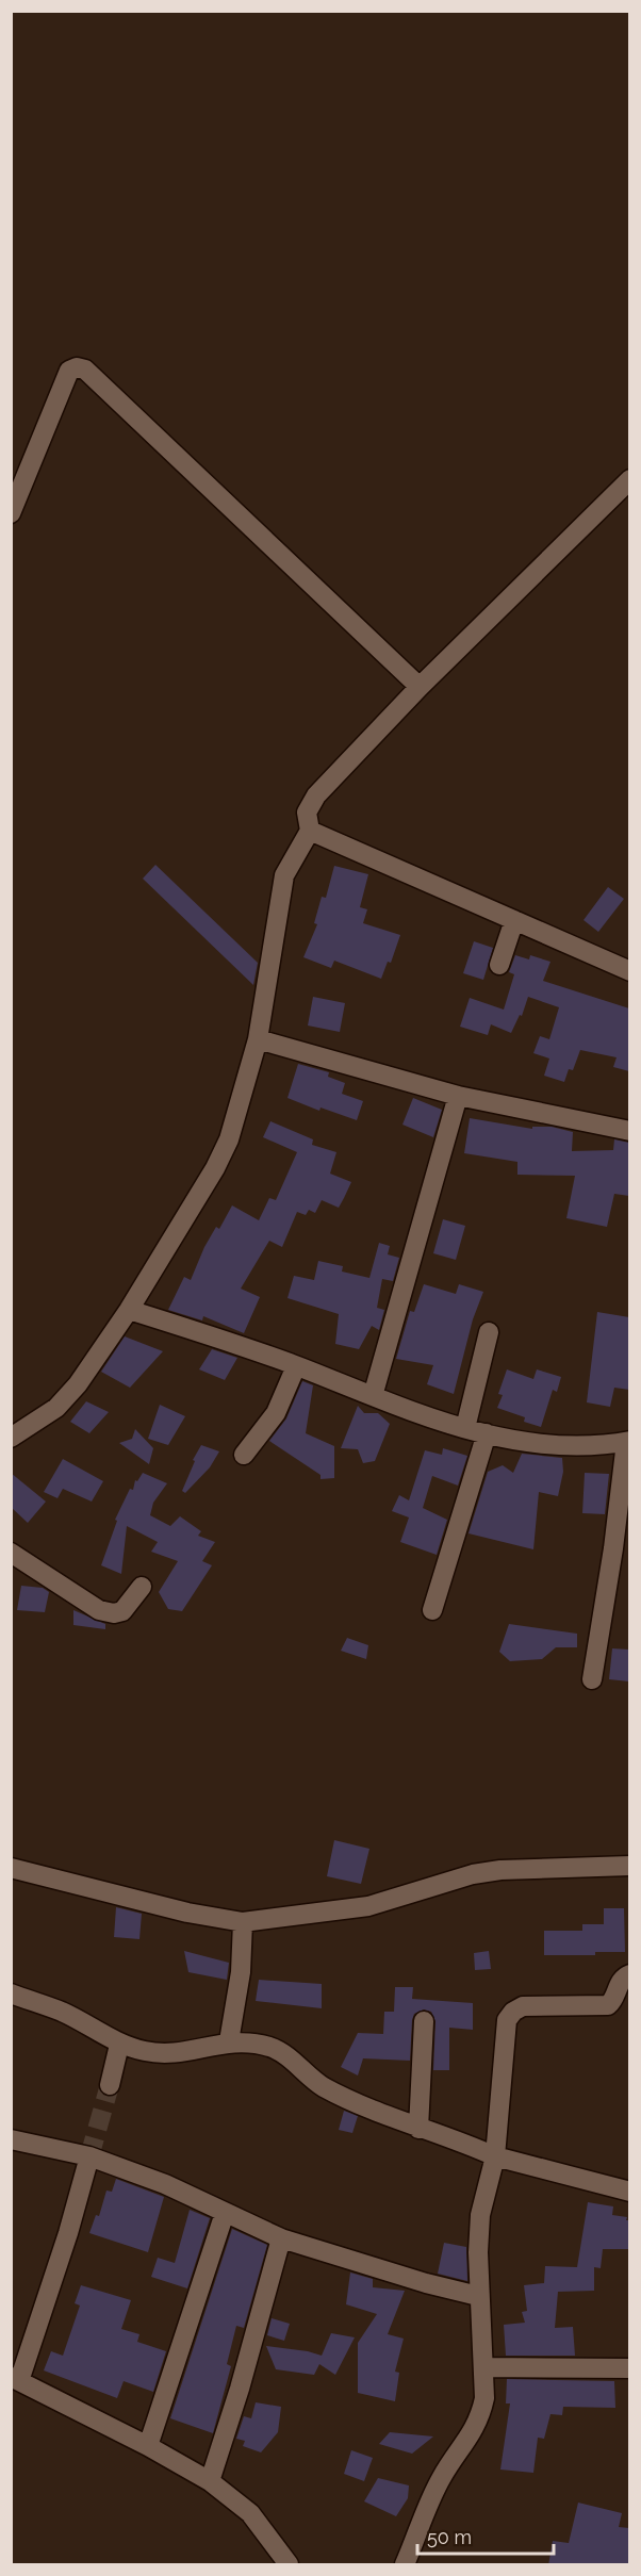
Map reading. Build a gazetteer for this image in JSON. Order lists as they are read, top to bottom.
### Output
{
  "scale_bar": "50 m"
}
